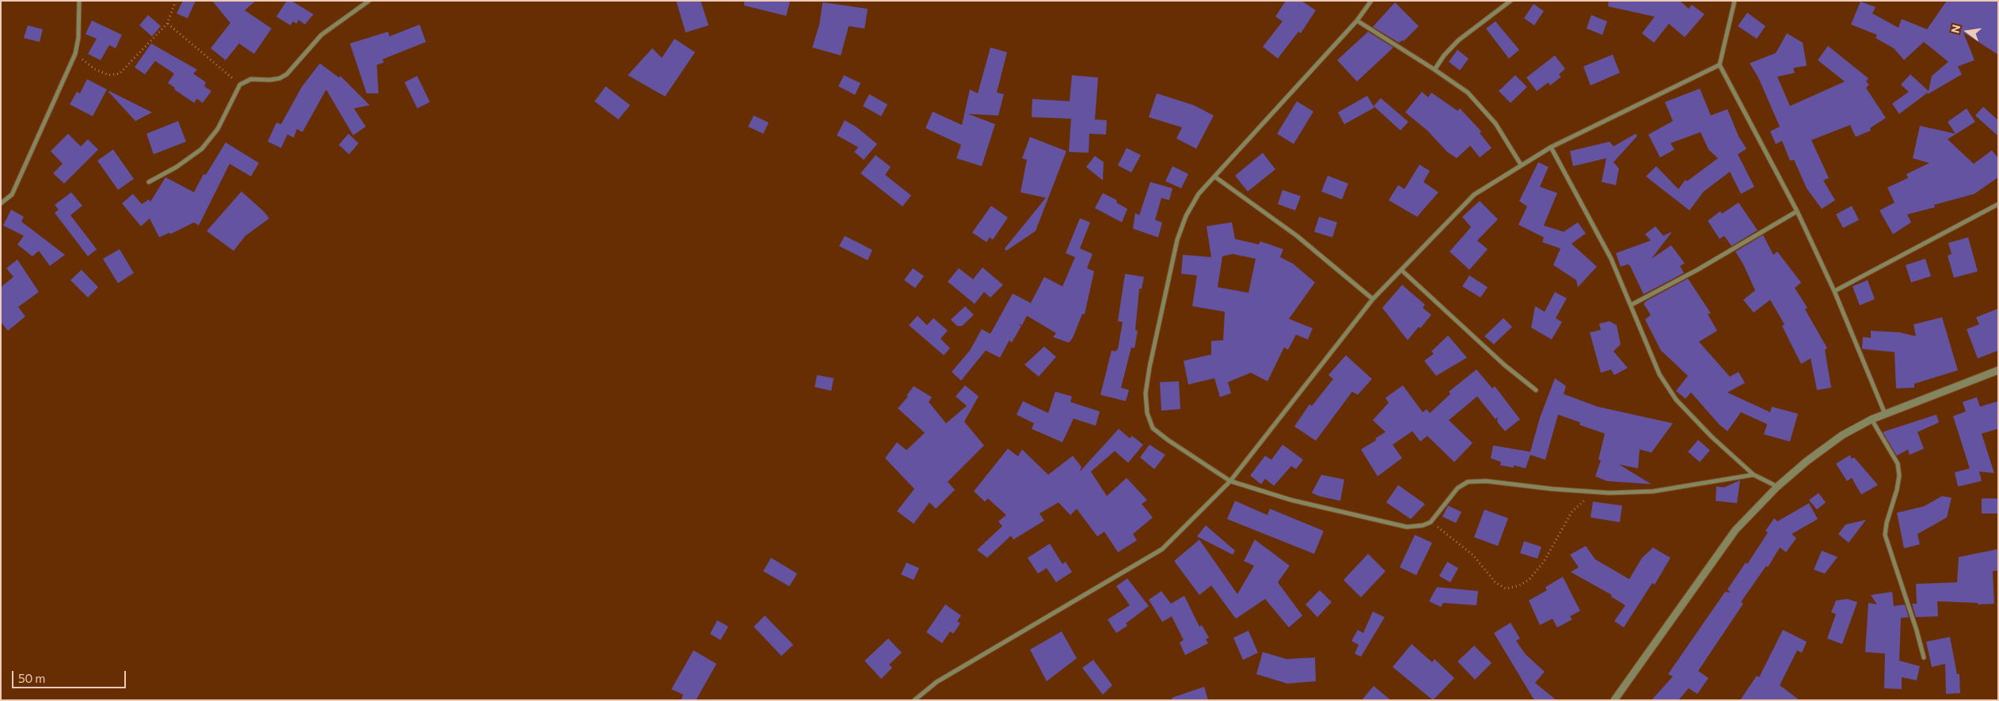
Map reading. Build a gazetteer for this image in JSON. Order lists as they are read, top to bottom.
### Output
{
  "scale_bar": "50 m",
  "north": "left"
}
